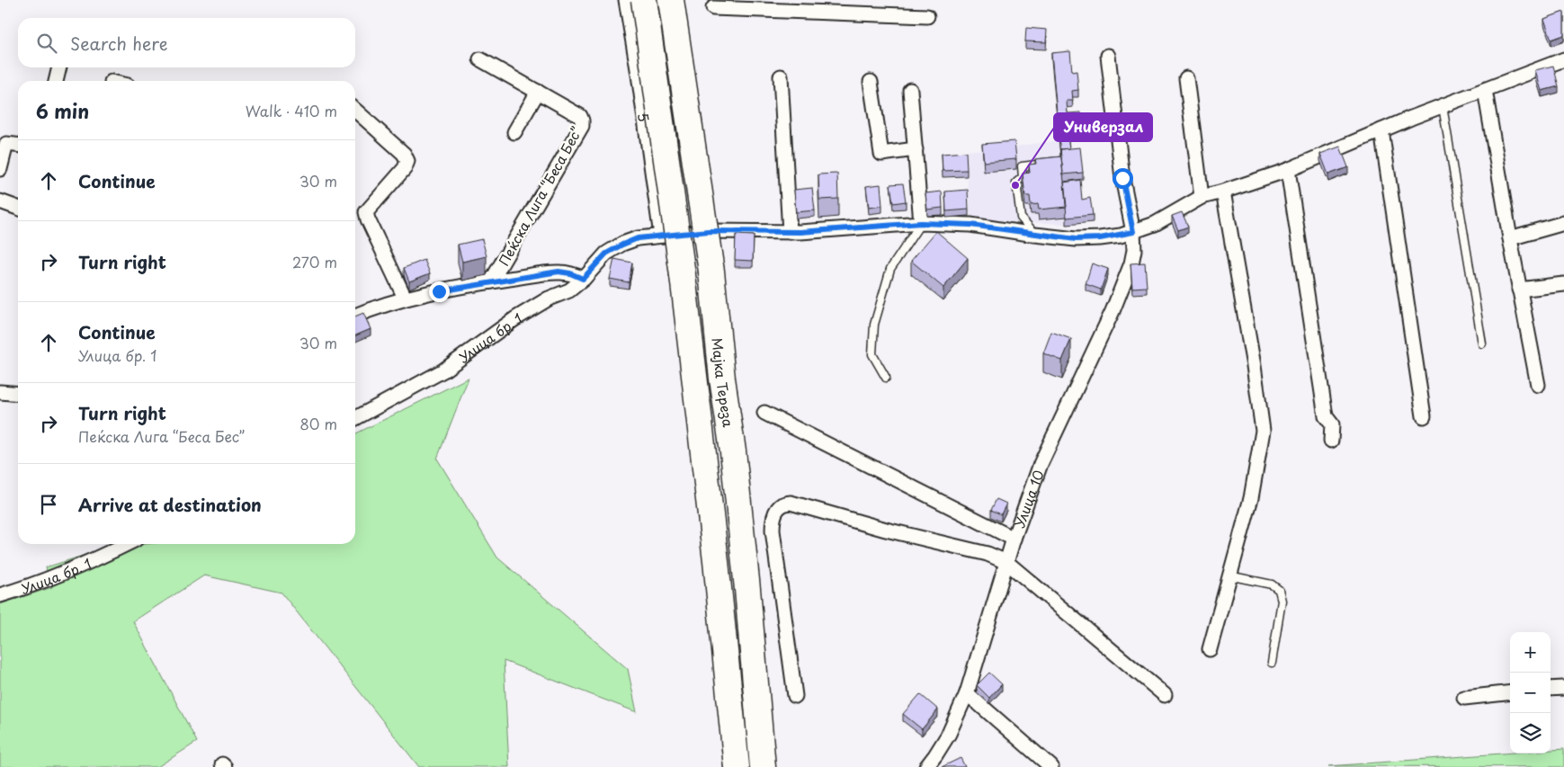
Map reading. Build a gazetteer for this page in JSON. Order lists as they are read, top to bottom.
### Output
{
  "streets": {
    "highway": ["Мајка Тереза"],
    "street": [
      "5",
      "Пеќска Лига “Беса Бес”",
      "Улица бр. 1",
      "Улица 10"
    ]
  },
  "crossings": [
    ["5", "Улица бр. 1"],
    ["Пеќска Лига “Беса Бес”", "Улица бр. 1"],
    ["Улица бр. 1", "Улица 10"]
  ],
  "places": ["Универзал"],
  "page": {
    "search": "Search here",
    "heading": ["6 min", "Walk · 410 m"],
    "list": [
      ["Continue", "30 m"],
      ["Turn right", "270 m"],
      ["Continue", "Улица бр. 1", "30 m"],
      ["Turn right", "Пеќска Лига “Беса Бес”", "80 m"],
      "Arrive at destination"
    ],
    "map_buttons": ["+", "−"]
  }
}
